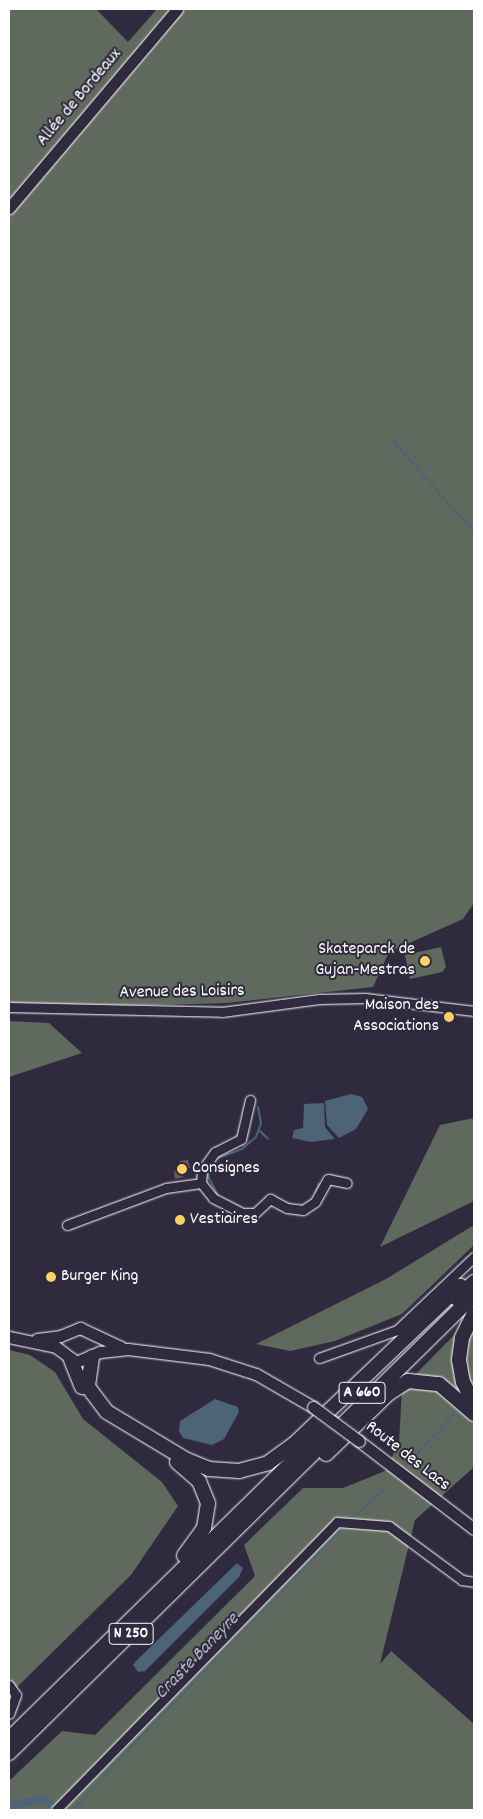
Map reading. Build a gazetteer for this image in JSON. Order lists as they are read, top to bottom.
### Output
{
  "streets": {
    "highway": ["A 660", "N 250"],
    "main road": ["Allée de Bordeaux", "Route des Lacs"],
    "street": ["Avenue des Loisirs"]
  },
  "crossings": [
    ["A 660", "N 250"]
  ],
  "water": ["Craste Baneyre"],
  "places": [
    "Skateparck de Gujan-Mestras",
    "Maison des Associations",
    "Consignes",
    "Vestiaires",
    "Burger King"
  ]
}
